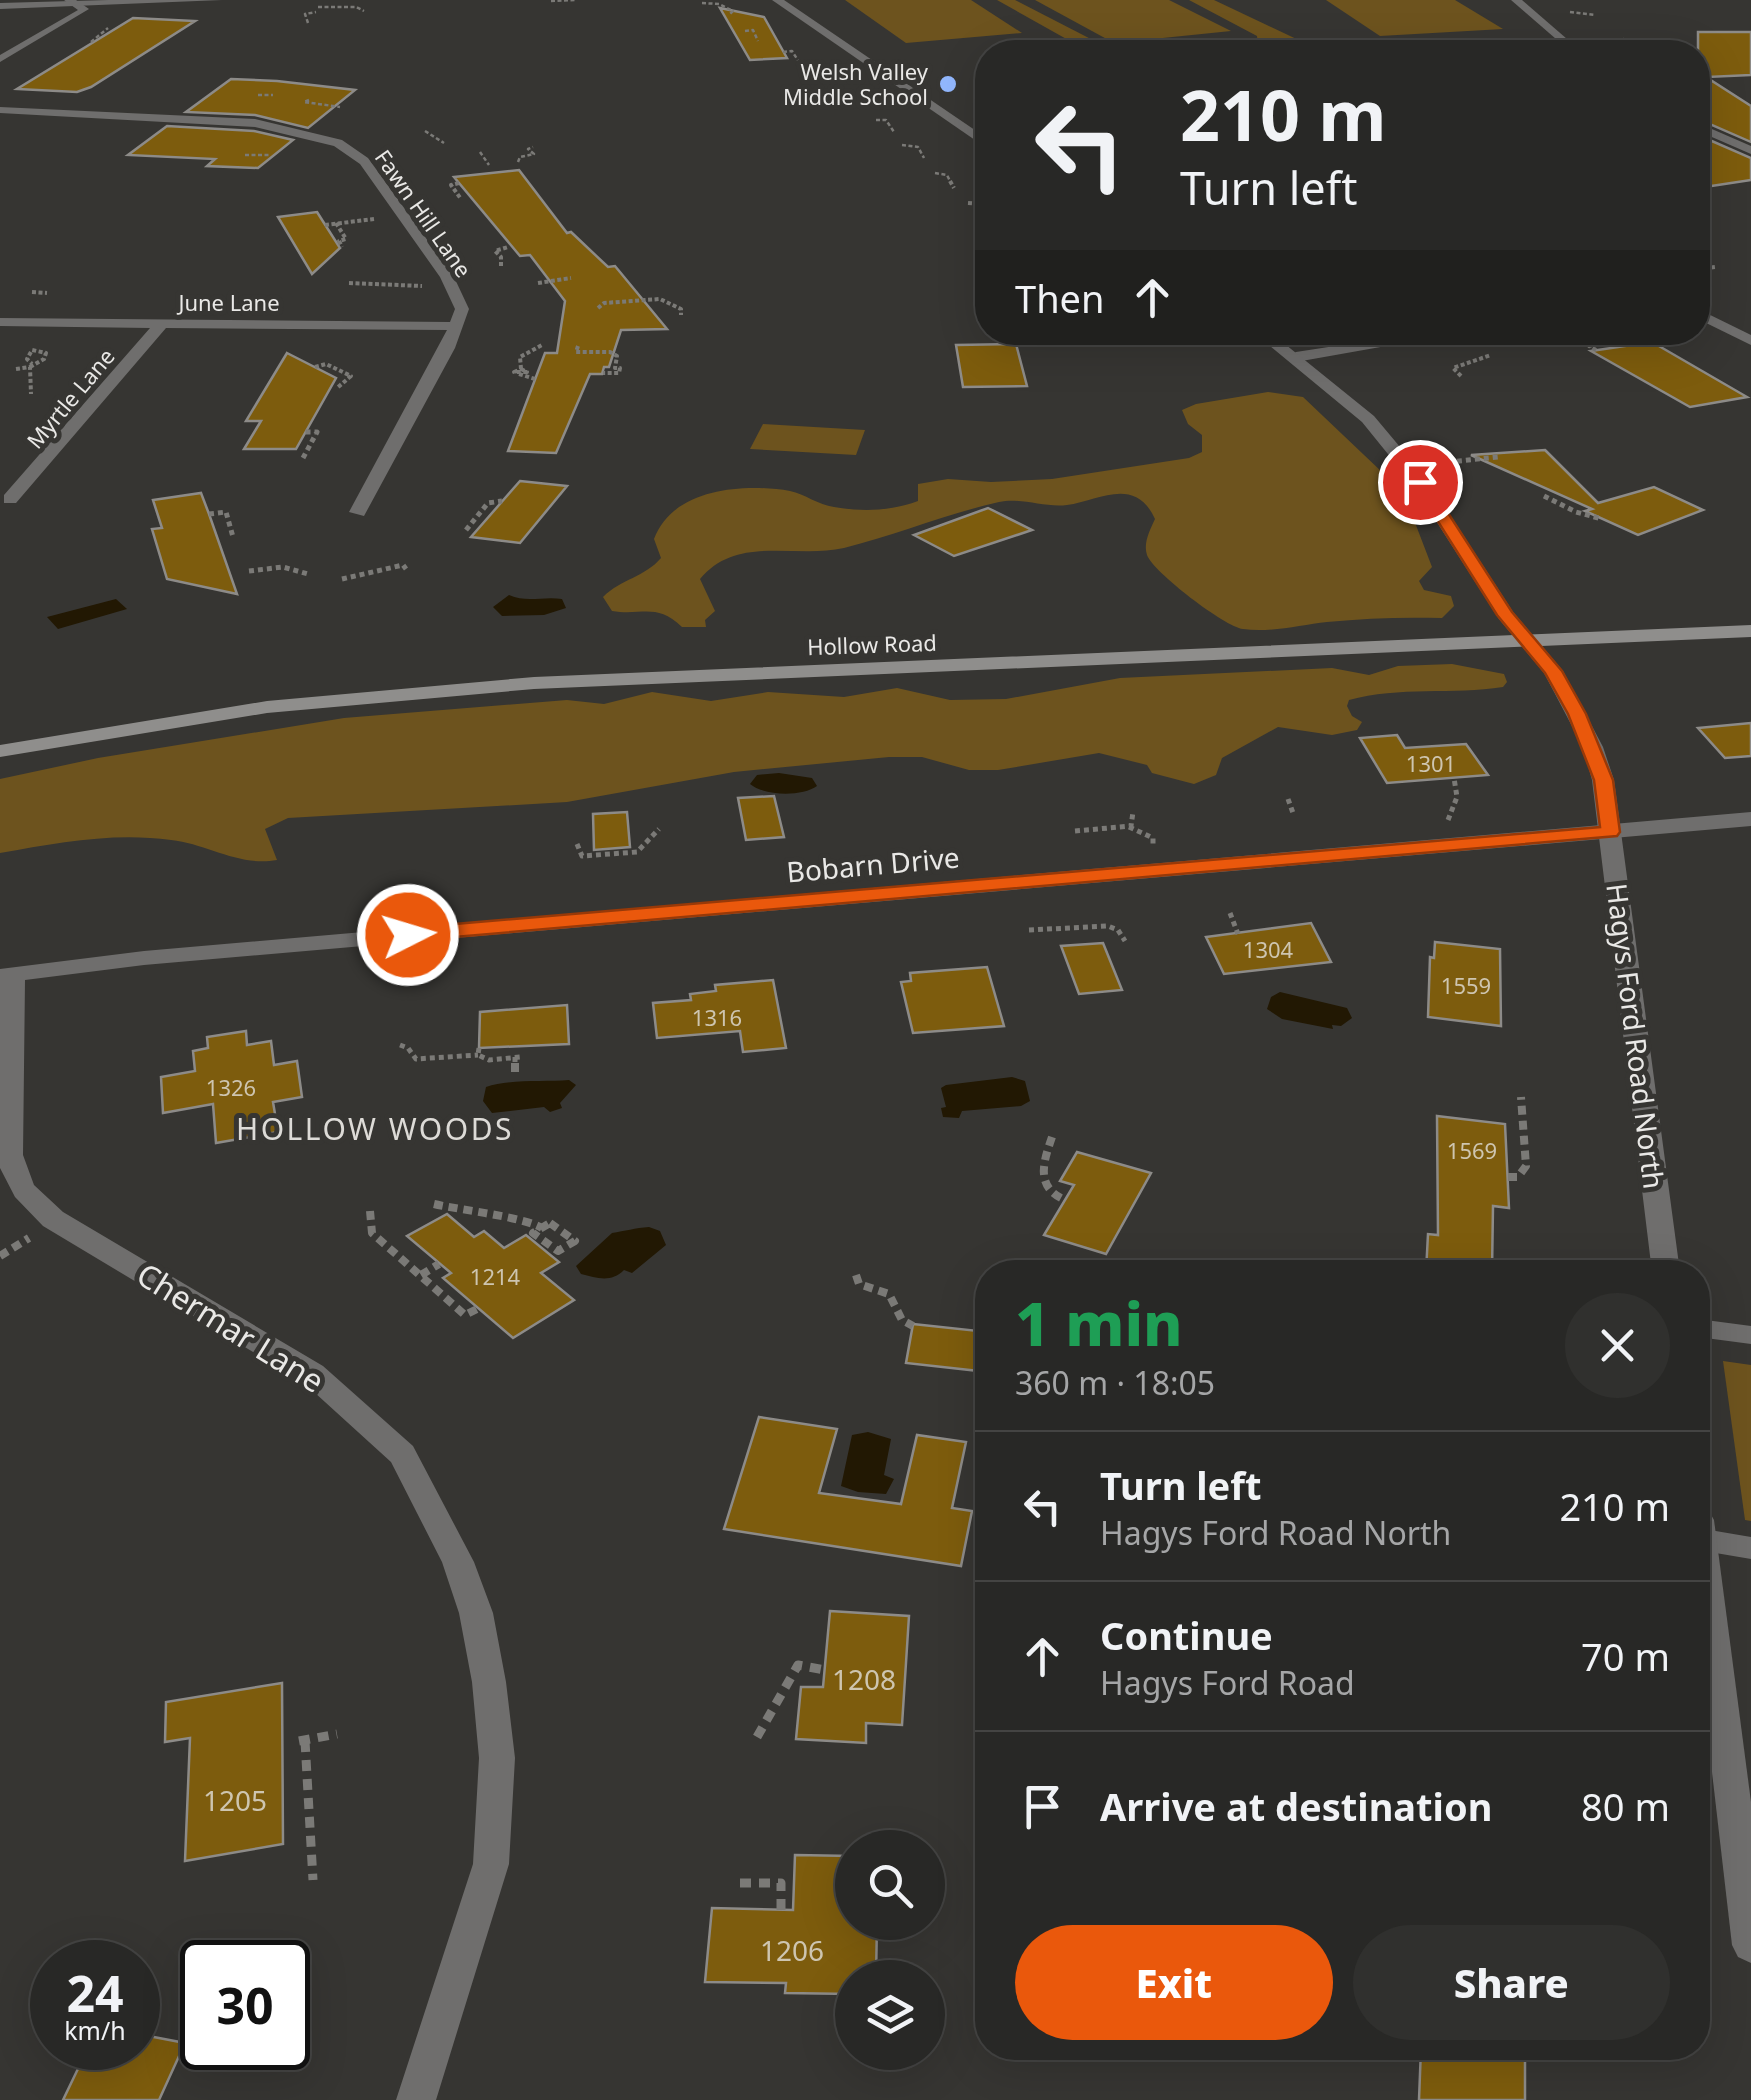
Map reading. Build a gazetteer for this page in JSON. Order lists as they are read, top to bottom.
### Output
{
  "streets": {
    "main road": ["Hollow Road"],
    "street": [
      "Fawn Hill Lane",
      "June Lane",
      "Myrtle Lane",
      "Bobarn Drive",
      "Hagys Ford Road North",
      "Chermar Lane"
    ]
  },
  "crossings": [
    ["Fawn Hill Lane", "June Lane"],
    ["June Lane", "Myrtle Lane"],
    ["Hollow Road", "Hagys Ford Road North"],
    ["Bobarn Drive", "Hagys Ford Road North"],
    ["Bobarn Drive", "Chermar Lane"]
  ],
  "districts": ["HOLLOW WOODS"],
  "places": ["Welsh Valley Middle School"],
  "house_numbers": [
    "1301",
    "1304",
    "1559",
    "1316",
    "1326",
    "1569",
    "1214",
    "1208",
    "1205",
    "1206"
  ],
  "page": {
    "turn": ["210 m", "Turn left"],
    "then": "Then",
    "heading": ["1 min", "360 m · 18:05"],
    "list": [
      {
        "name": "Turn left",
        "note": "Hagys Ford Road North",
        "value": "210 m"
      },
      {
        "name": "Continue",
        "note": "Hagys Ford Road",
        "value": "70 m"
      },
      {
        "name": "Arrive at destination",
        "value": "80 m"
      }
    ],
    "buttons": ["Exit", "Share"],
    "speed": "24 km/h",
    "limit": "30"
  }
}
